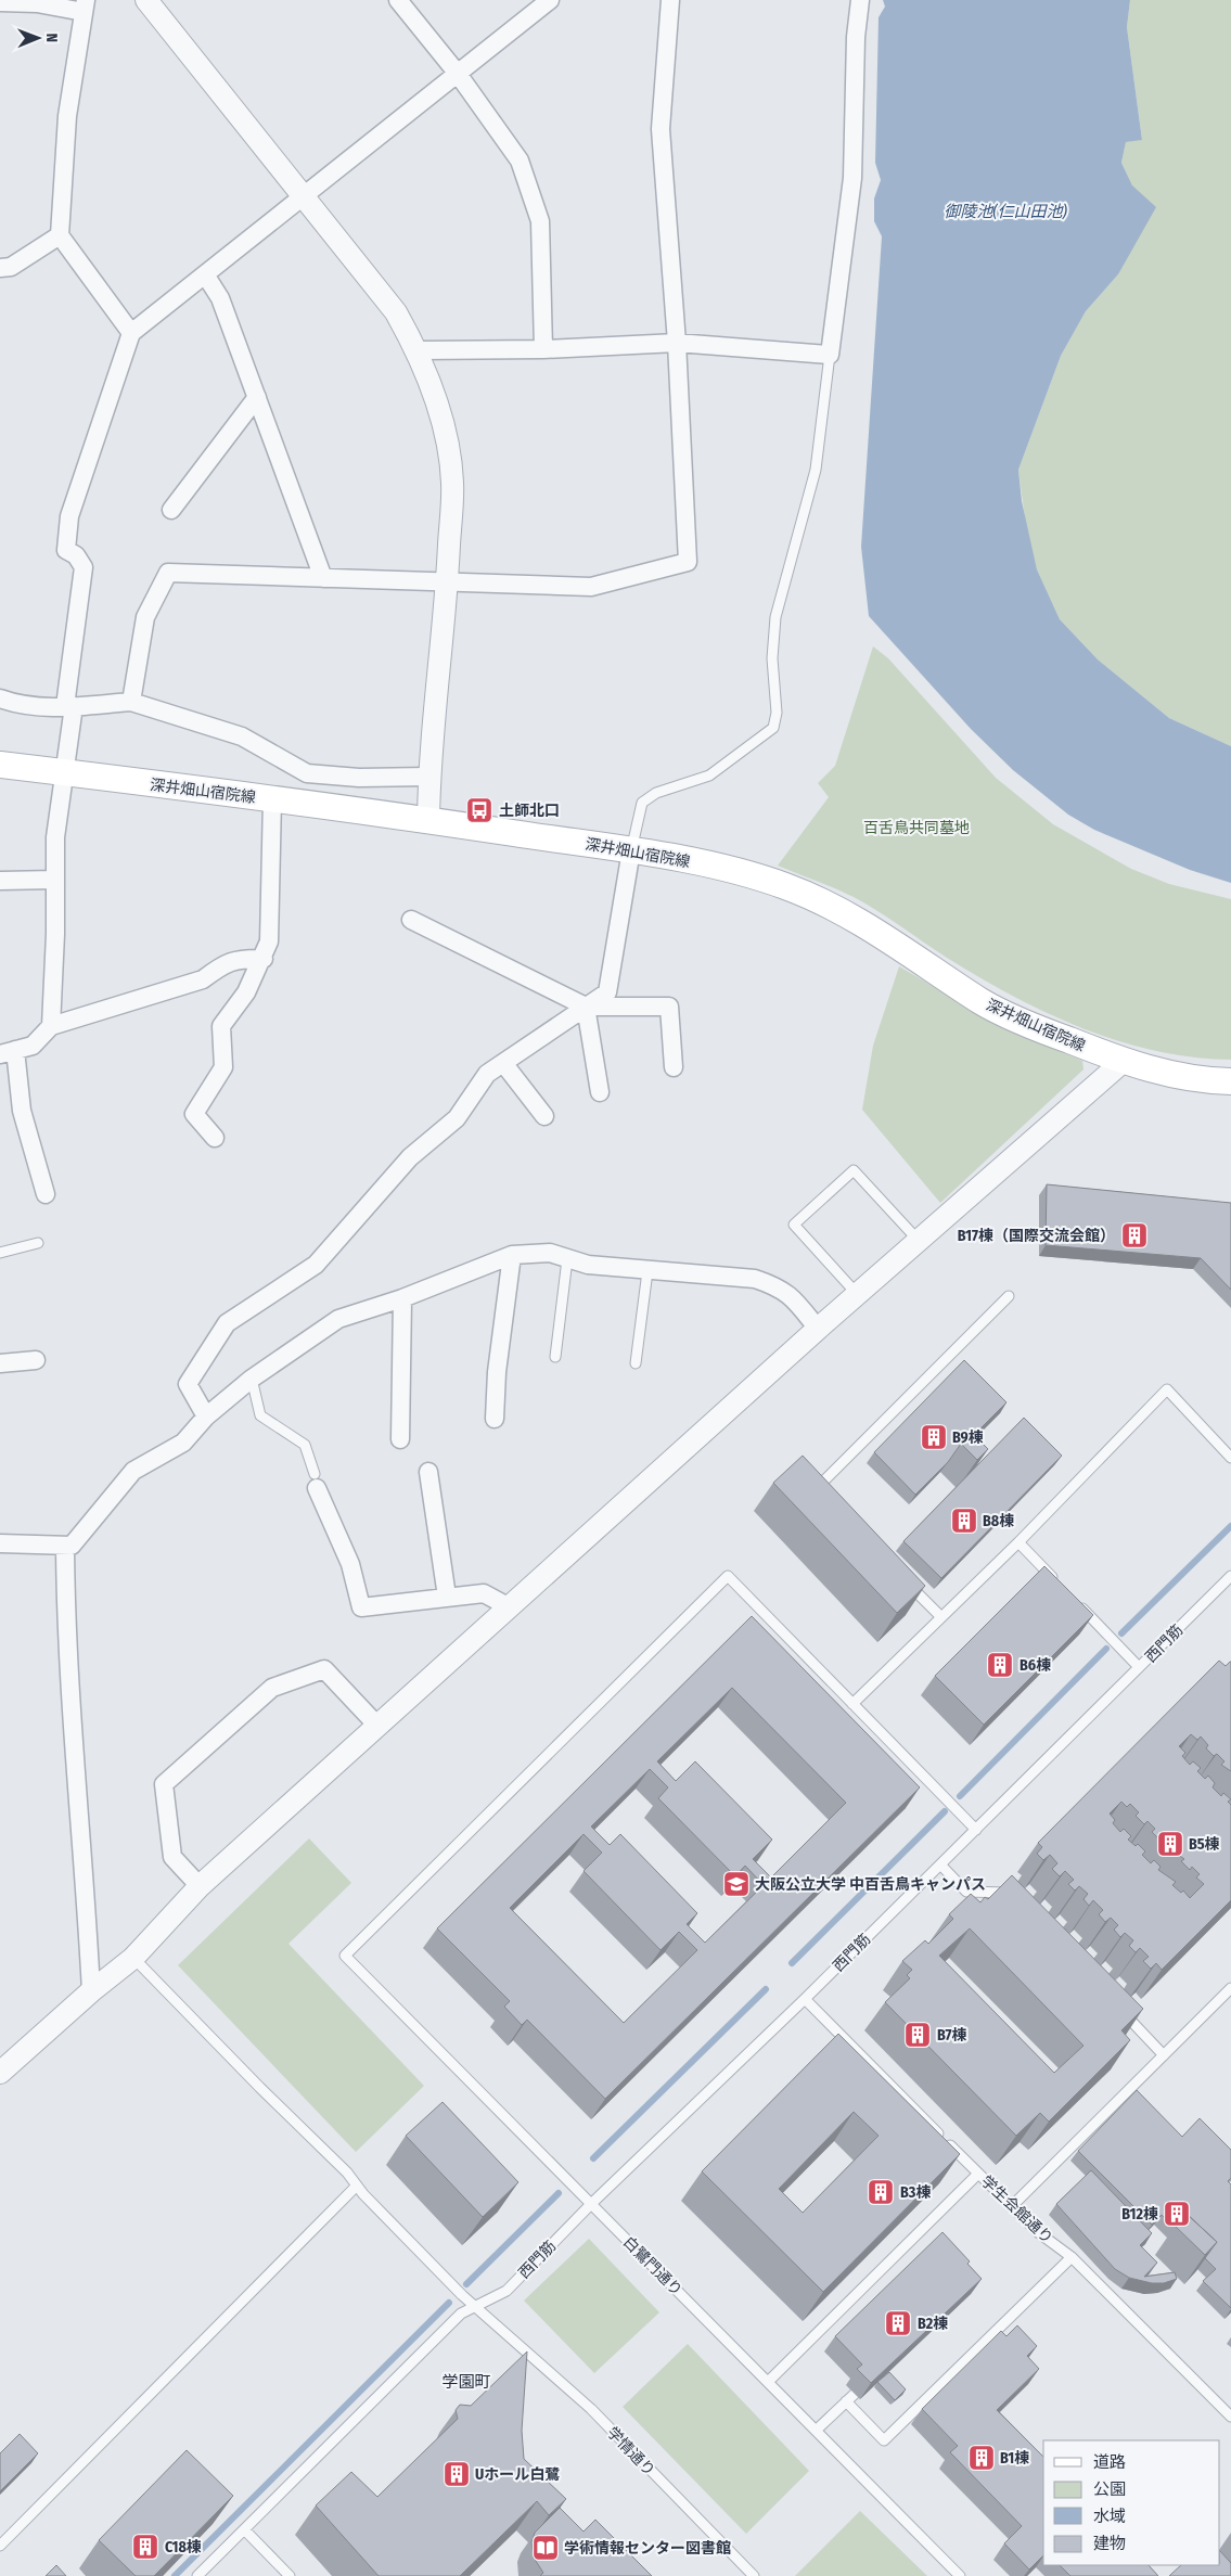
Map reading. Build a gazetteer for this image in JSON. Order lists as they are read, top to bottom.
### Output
{
  "streets": {
    "main road": ["深井畑山宿院線"],
    "lane": [
      "西門筋",
      "学生会館通り",
      "白鷺門通り",
      "学情通り"
    ]
  },
  "crossings": [
    ["西門筋", "学生会館通り"],
    ["西門筋", "白鷺門通り"],
    ["西門筋", "学情通り"]
  ],
  "districts": ["学園町"],
  "water": ["御陵池(仁山田池)"],
  "parks": ["百舌鳥共同墓地"],
  "places": {
    "bus stop": ["土師北口"],
    "building": [
      "B17棟（国際交流会館）",
      "B9棟",
      "B8棟",
      "B6棟",
      "B5棟",
      "B7棟",
      "B3棟",
      "B12棟",
      "B2棟",
      "B1棟",
      "Uホール白鷺",
      "C18棟"
    ],
    "school or university": ["大阪公立大学 中百舌鳥キャンパス"],
    "library": ["学術情報センター図書館"]
  },
  "legend": [
    "道路",
    "公園",
    "水域",
    "建物"
  ],
  "north": "right"
}
